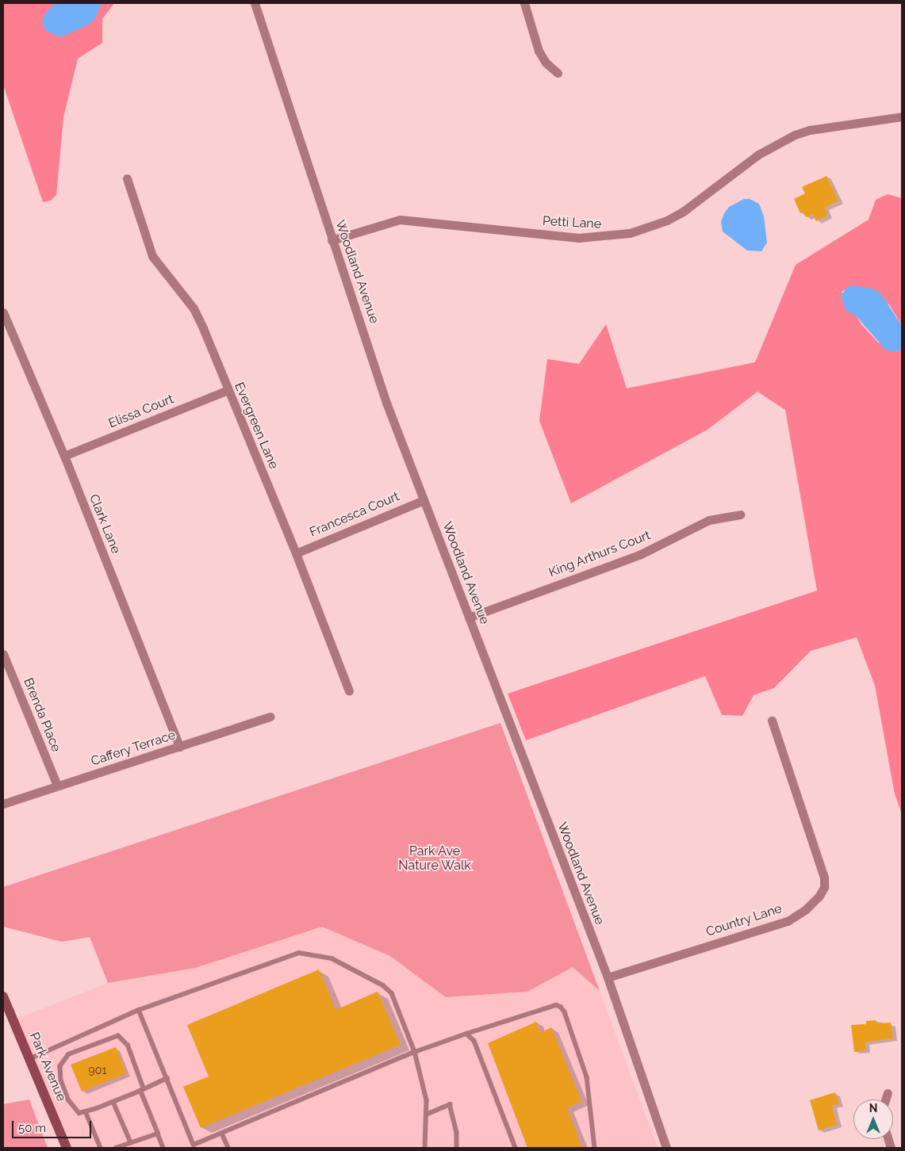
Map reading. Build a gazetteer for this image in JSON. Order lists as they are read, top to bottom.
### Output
{
  "streets": {
    "main road": ["Park Avenue"],
    "street": [
      "Petti Lane",
      "Woodland Avenue",
      "Elissa Court",
      "Evergreen Lane",
      "Francesca Court",
      "Clark Lane",
      "King Arthurs Court",
      "Brenda Place",
      "Caffery Terrace",
      "Country Lane"
    ]
  },
  "crossings": [
    ["Petti Lane", "Woodland Avenue"],
    ["Woodland Avenue", "Francesca Court"],
    ["Woodland Avenue", "King Arthurs Court"],
    ["Woodland Avenue", "Country Lane"],
    ["Elissa Court", "Evergreen Lane"],
    ["Elissa Court", "Clark Lane"],
    ["Evergreen Lane", "Francesca Court"],
    ["Clark Lane", "Caffery Terrace"],
    ["Brenda Place", "Caffery Terrace"]
  ],
  "parks": ["Park Ave Nature Walk"],
  "house_numbers": ["901"],
  "scale_bar": "50 m",
  "north": "top"
}
